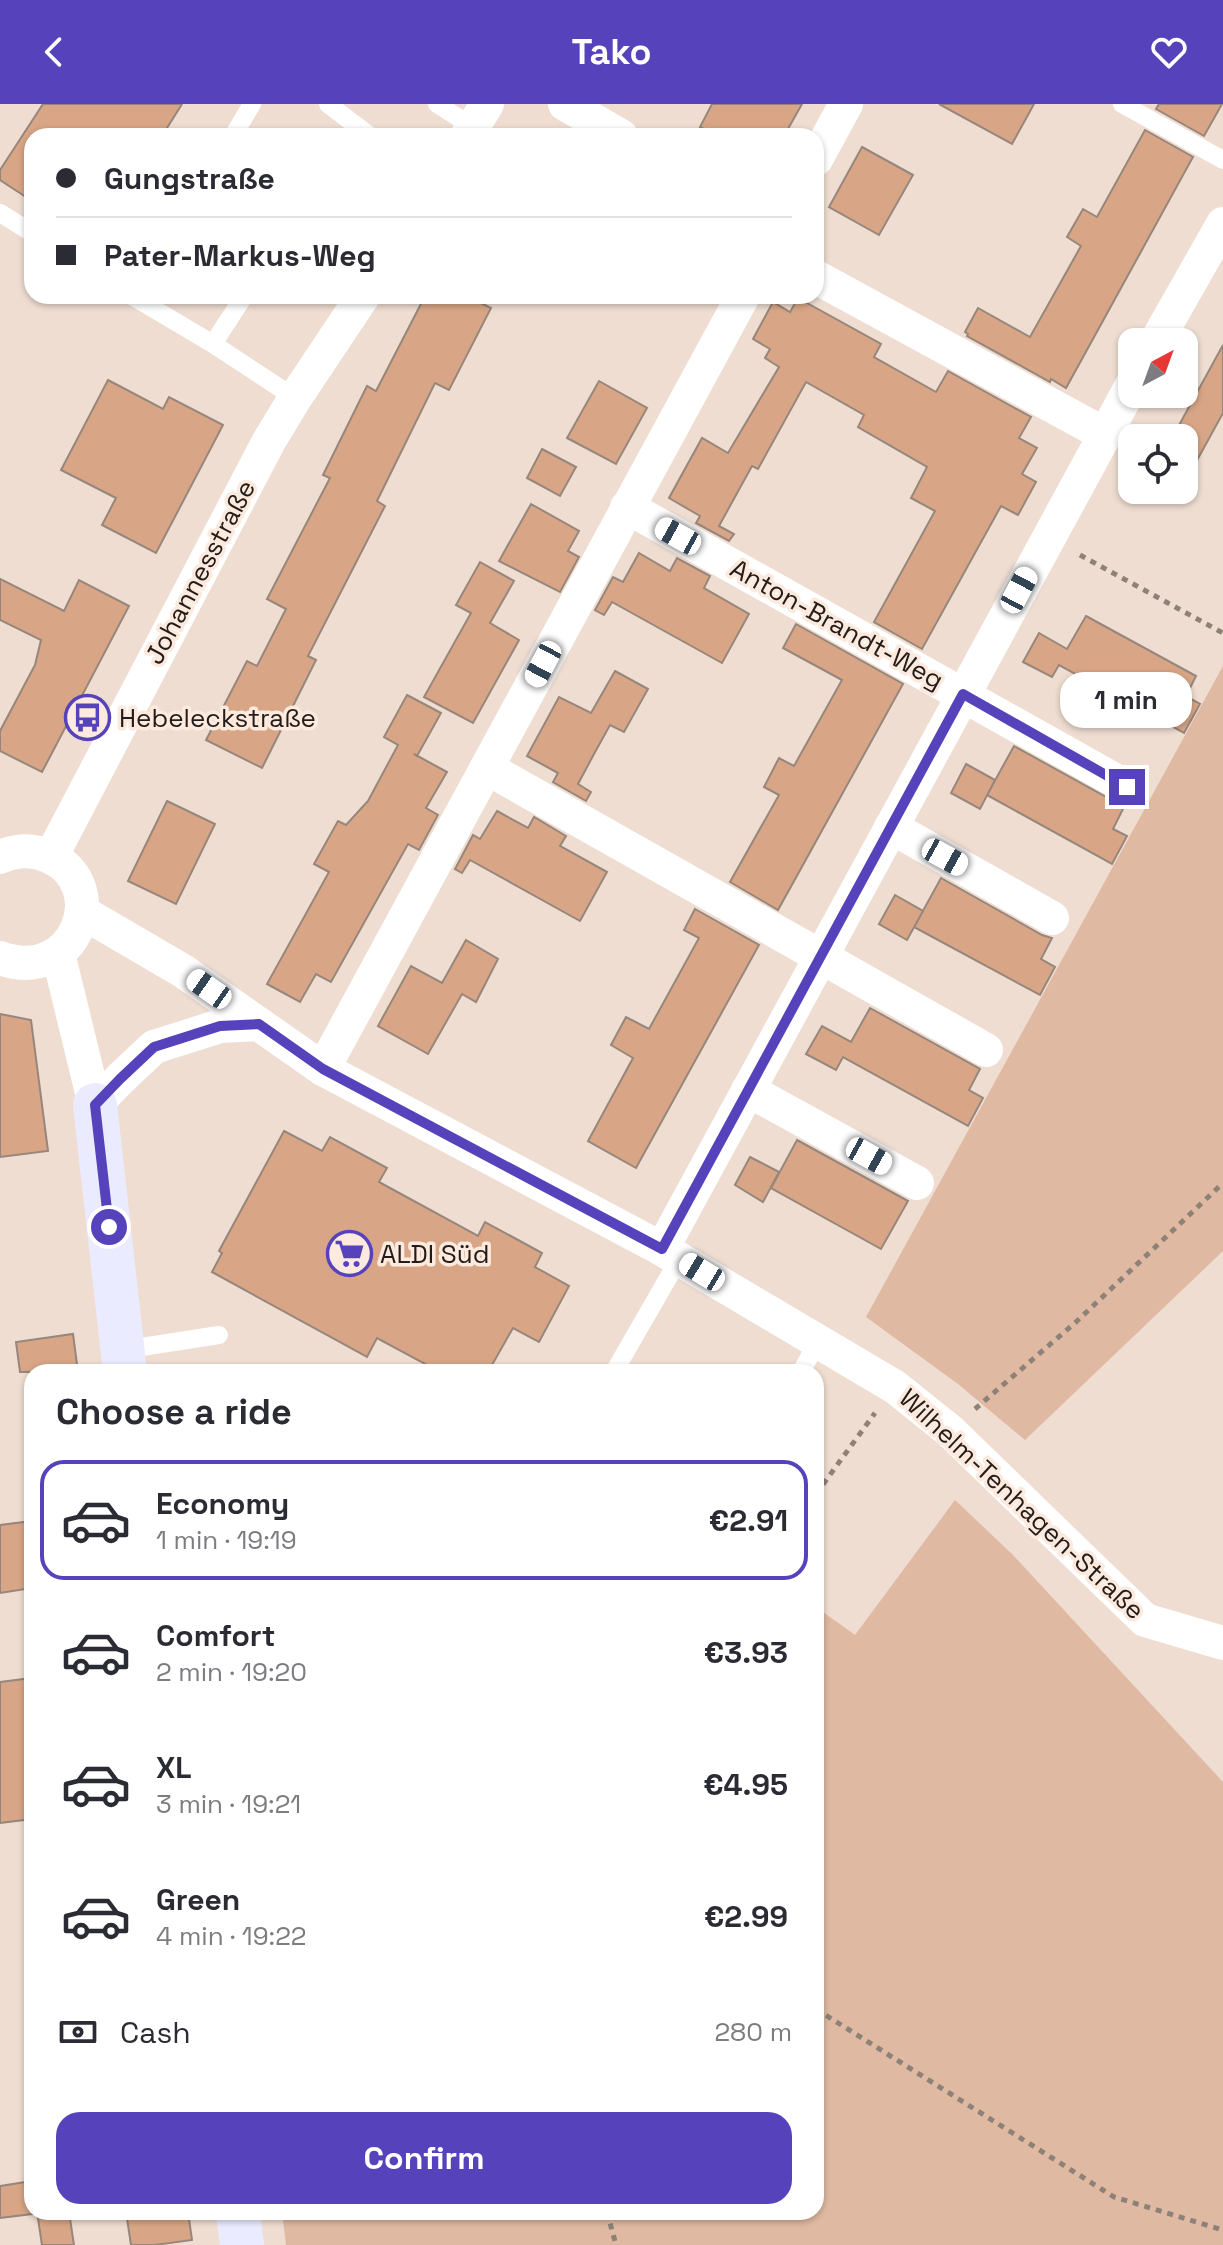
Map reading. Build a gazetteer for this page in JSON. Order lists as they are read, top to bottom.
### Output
{
  "streets": {
    "street": ["Johannesstraße", "Anton-Brandt-Weg", "Wilhelm-Tenhagen-Straße"]
  },
  "places": {
    "bus stop": ["Hebeleckstraße"],
    "supermarket": ["ALDI Süd"]
  },
  "north": "top right",
  "page": {
    "header": "Tako",
    "banner": ["Gungstraße", "Pater-Markus-Weg"],
    "bubble": "1 min",
    "heading": "Choose a ride",
    "list": [
      {
        "name": "Economy",
        "note": "1 min · 19:19",
        "value": "€2.91"
      },
      {
        "name": "Comfort",
        "note": "2 min · 19:20",
        "value": "€3.93"
      },
      {
        "name": "XL",
        "note": "3 min · 19:21",
        "value": "€4.95"
      },
      {
        "name": "Green",
        "note": "4 min · 19:22",
        "value": "€2.99"
      }
    ],
    "pay": ["Cash", "280 m"],
    "buttons": "Confirm"
  }
}
